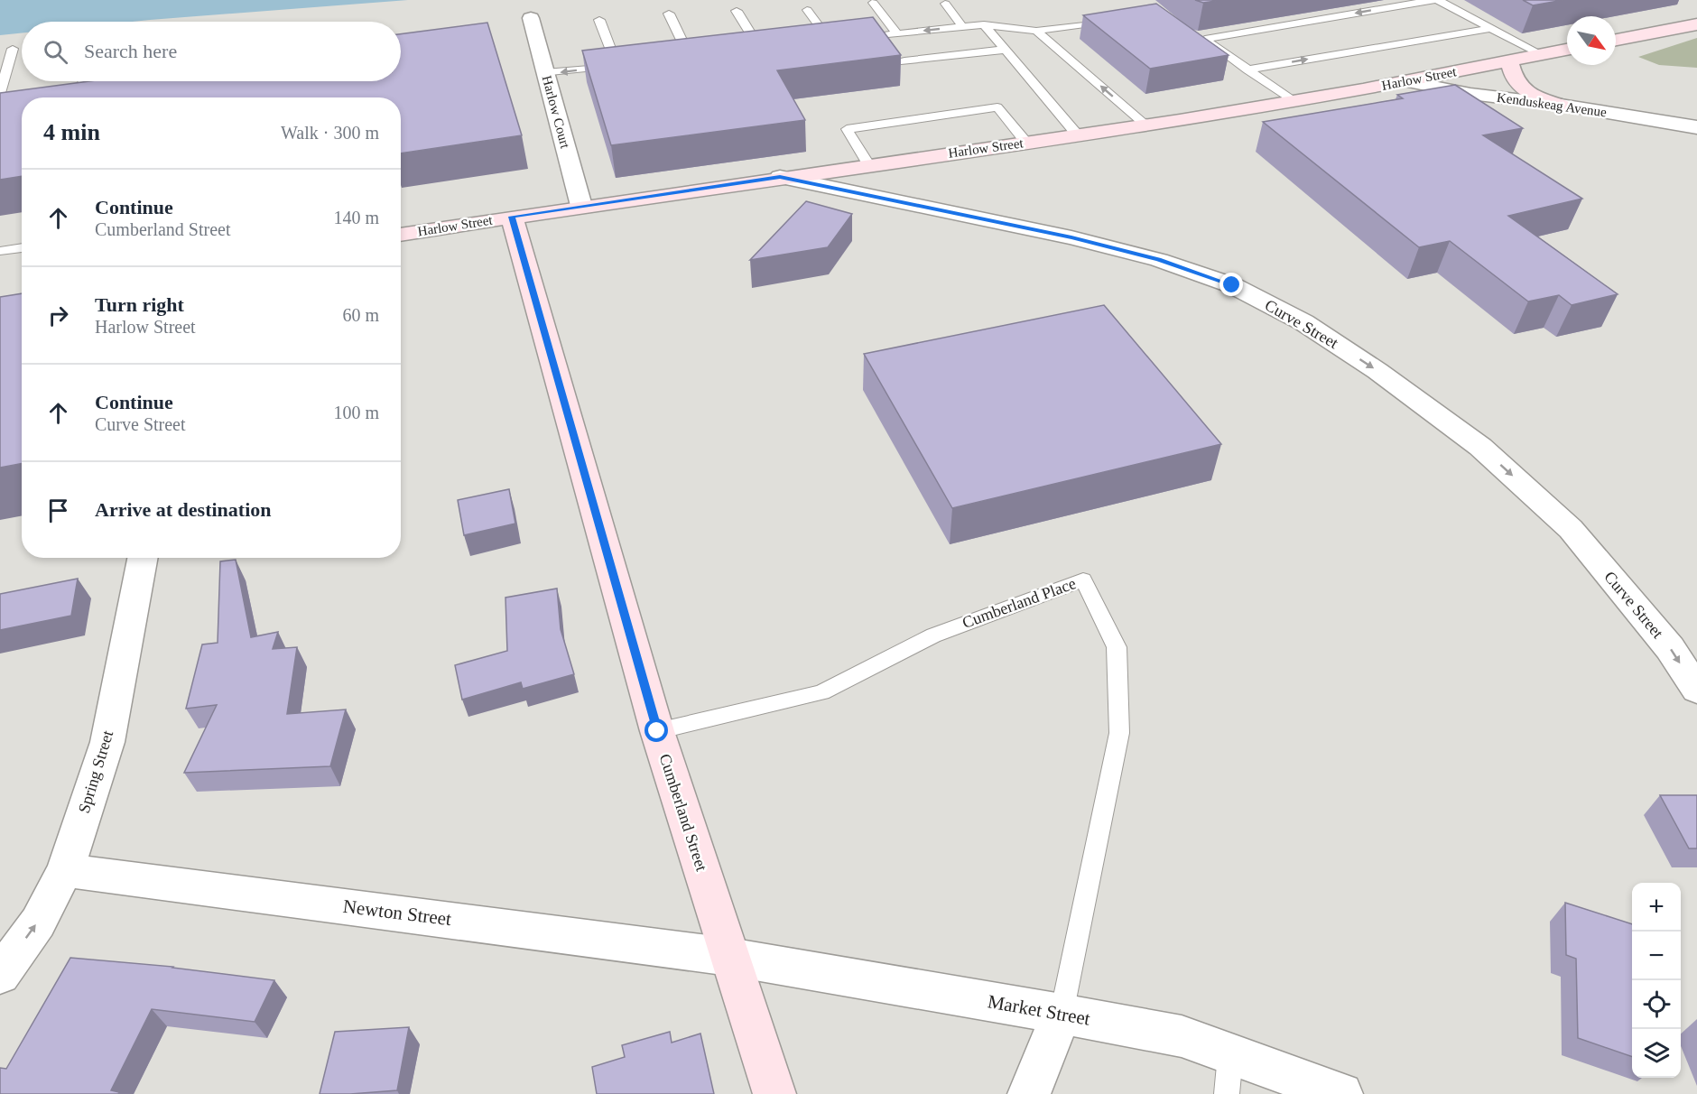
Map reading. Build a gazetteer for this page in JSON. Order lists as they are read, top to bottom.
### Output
{
  "streets": {
    "street": [
      "Harlow Street",
      "Kenduskeag Avenue",
      "Harlow Court",
      "Curve Street",
      "Spring Street",
      "Cumberland Street",
      "Newton Street",
      "Market Street"
    ],
    "lane": ["Cumberland Place"]
  },
  "crossings": [
    ["Harlow Street", "Kenduskeag Avenue"],
    ["Harlow Street", "Harlow Court"],
    ["Harlow Street", "Curve Street"],
    ["Harlow Street", "Cumberland Street"],
    ["Cumberland Place", "Cumberland Street"],
    ["Cumberland Place", "Market Street"],
    ["Spring Street", "Newton Street"],
    ["Cumberland Street", "Newton Street"],
    ["Cumberland Street", "Market Street"],
    ["Newton Street", "Market Street"]
  ],
  "one_way": ["Curve Street"],
  "north": "bottom right",
  "page": {
    "search": "Search here",
    "heading": ["4 min", "Walk · 300 m"],
    "list": [
      ["Continue", "Cumberland Street", "140 m"],
      ["Turn right", "Harlow Street", "60 m"],
      ["Continue", "Curve Street", "100 m"],
      "Arrive at destination"
    ],
    "map_buttons": ["+", "−"]
  }
}
